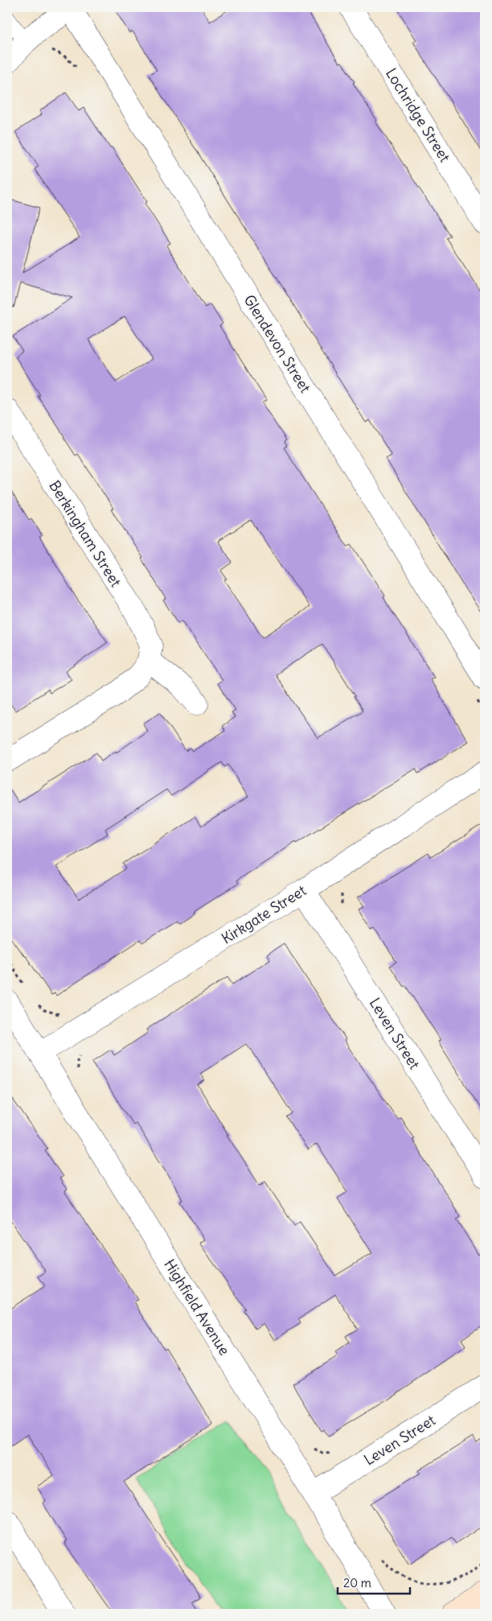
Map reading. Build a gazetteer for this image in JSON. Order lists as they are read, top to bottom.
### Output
{
  "streets": {
    "street": [
      "Lochridge Street",
      "Glendevon Street",
      "Berkingham Street",
      "Kirkgate Street",
      "Leven Street",
      "Highfield Avenue"
    ]
  },
  "crossings": [
    ["Kirkgate Street", "Leven Street"],
    ["Kirkgate Street", "Highfield Avenue"],
    ["Leven Street", "Highfield Avenue"]
  ],
  "scale_bar": "20 m"
}
